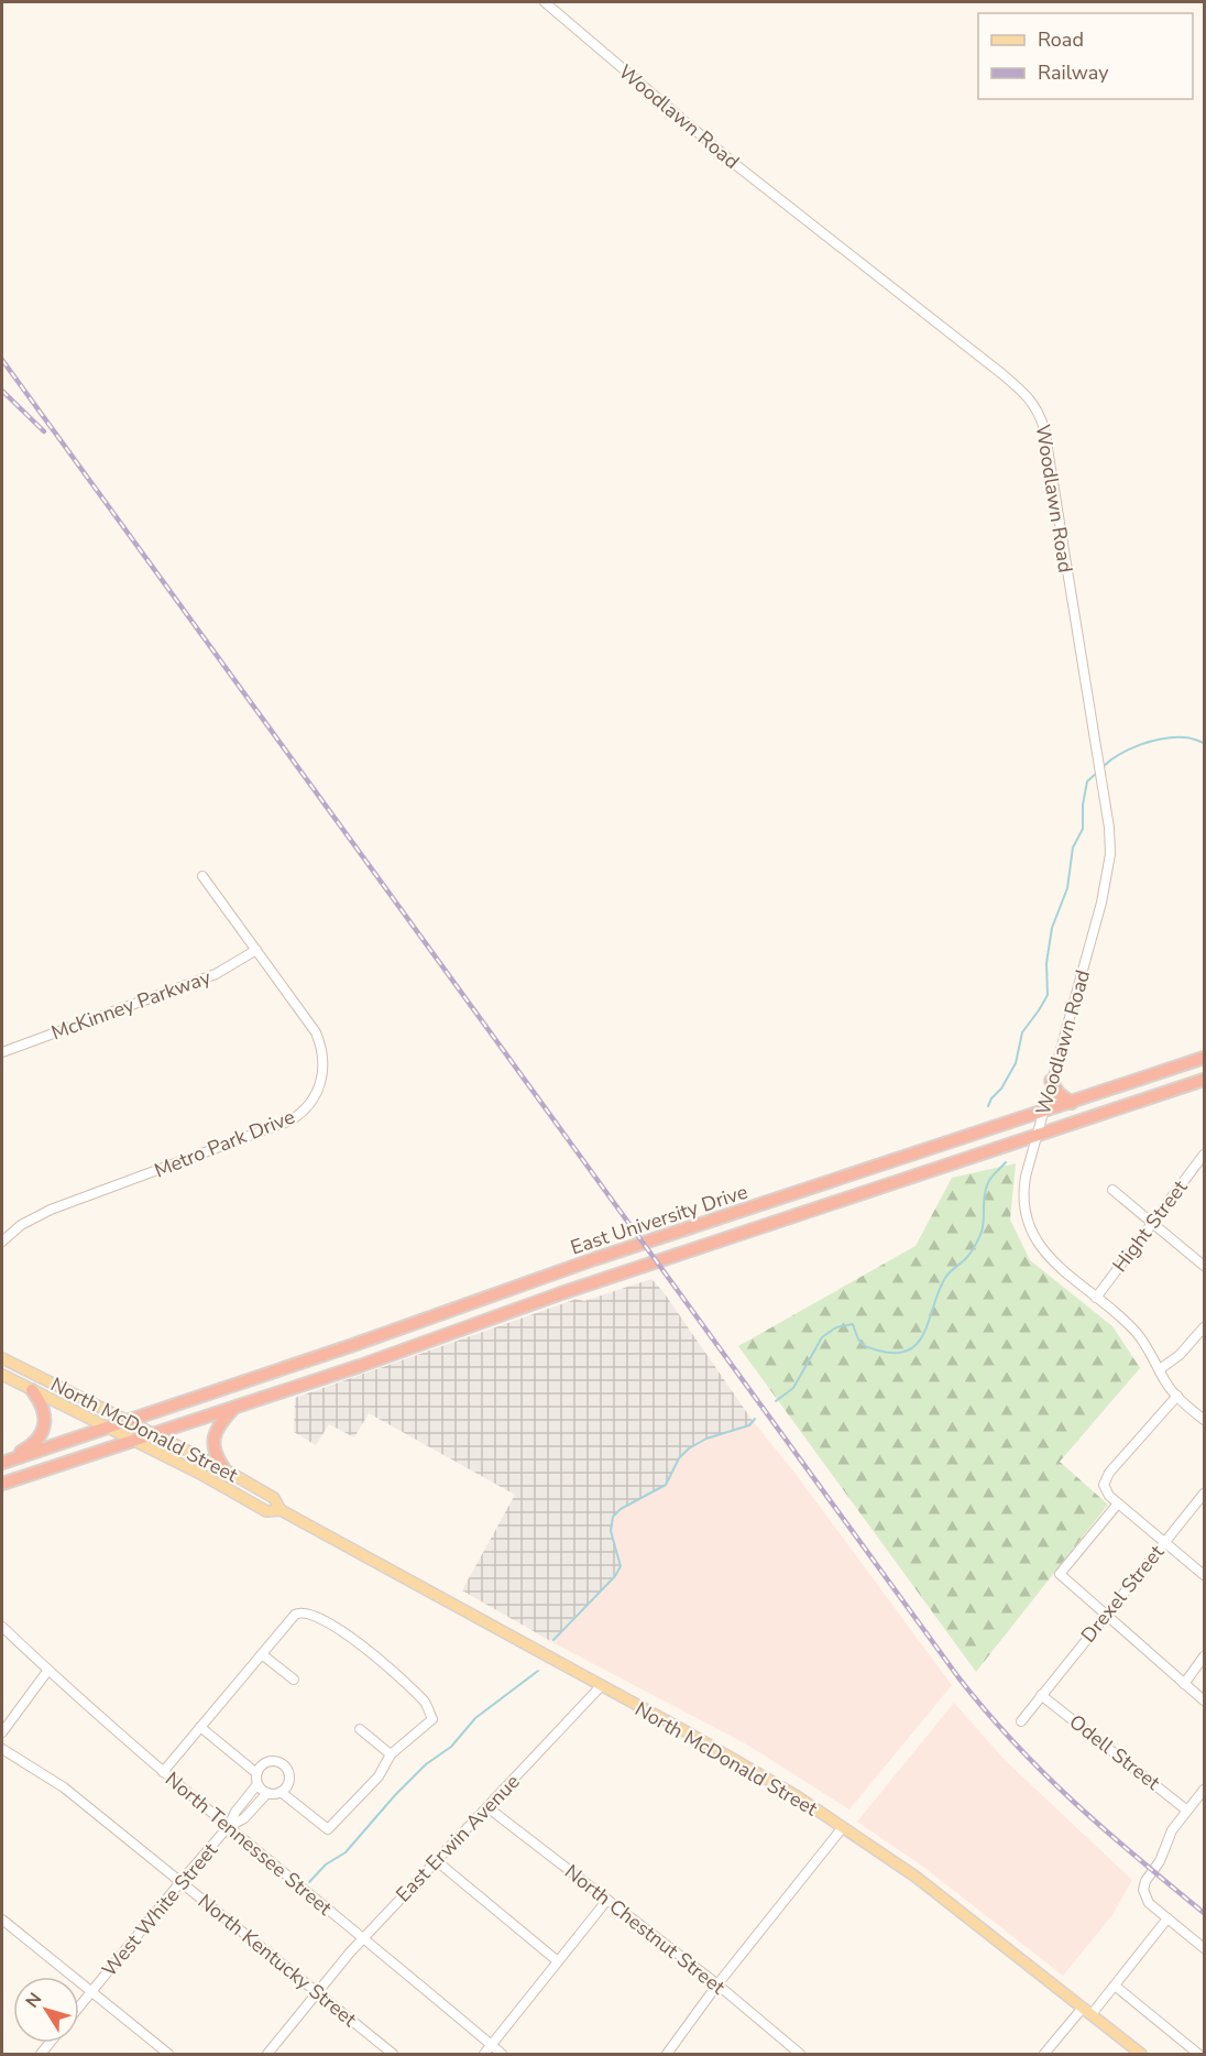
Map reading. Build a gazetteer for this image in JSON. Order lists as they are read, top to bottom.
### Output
{
  "streets": {
    "highway": ["East University Drive"],
    "main road": ["North McDonald Street"],
    "street": [
      "Woodlawn Road",
      "McKinney Parkway",
      "Metro Park Drive",
      "Hight Street",
      "Drexel Street",
      "Odell Street",
      "East Erwin Avenue",
      "North Tennessee Street",
      "West White Street",
      "North Chestnut Street",
      "North Kentucky Street"
    ]
  },
  "crossings": [
    ["Woodlawn Road", "East University Drive"],
    ["Woodlawn Road", "Hight Street"],
    ["McKinney Parkway", "Metro Park Drive"],
    ["East University Drive", "North McDonald Street"],
    ["North McDonald Street", "East Erwin Avenue"],
    ["Drexel Street", "Odell Street"],
    ["East Erwin Avenue", "North Tennessee Street"],
    ["East Erwin Avenue", "North Chestnut Street"],
    ["East Erwin Avenue", "North Kentucky Street"],
    ["North Tennessee Street", "West White Street"],
    ["West White Street", "North Kentucky Street"]
  ],
  "legend": ["Road", "Railway"],
  "north": "top left"
}
